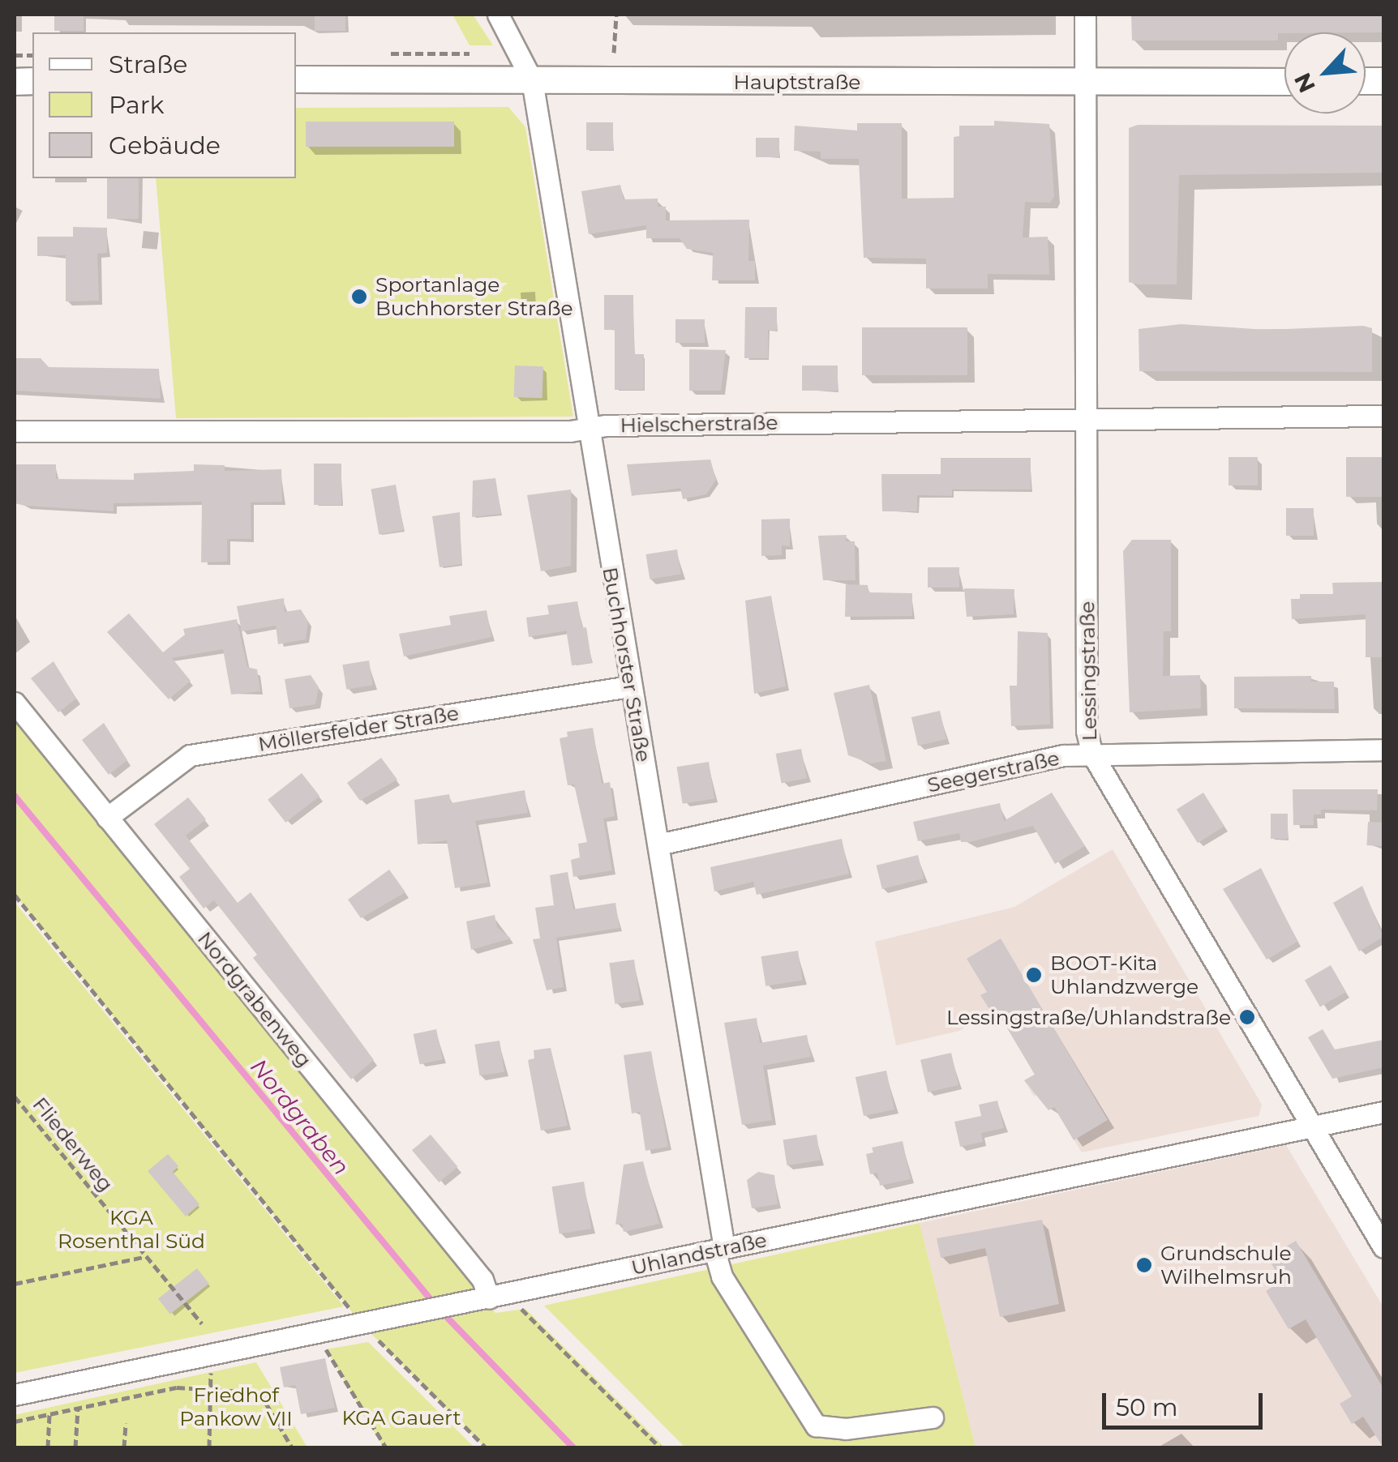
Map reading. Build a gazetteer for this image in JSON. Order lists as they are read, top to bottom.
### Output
{
  "streets": {
    "main road": ["Hauptstraße"],
    "street": [
      "Hielscherstraße",
      "Buchhorster Straße",
      "Lessingstraße",
      "Möllersfelder Straße",
      "Seegerstraße",
      "Nordgrabenweg",
      "Uhlandstraße"
    ],
    "path": ["Fliederweg"]
  },
  "crossings": [
    ["Hauptstraße", "Buchhorster Straße"],
    ["Hauptstraße", "Lessingstraße"],
    ["Hielscherstraße", "Buchhorster Straße"],
    ["Hielscherstraße", "Lessingstraße"],
    ["Buchhorster Straße", "Möllersfelder Straße"],
    ["Buchhorster Straße", "Seegerstraße"],
    ["Buchhorster Straße", "Uhlandstraße"],
    ["Lessingstraße", "Seegerstraße"],
    ["Lessingstraße", "Uhlandstraße"],
    ["Möllersfelder Straße", "Nordgrabenweg"],
    ["Nordgrabenweg", "Uhlandstraße"]
  ],
  "water": ["Nordgraben"],
  "parks": ["KGA Rosenthal Süd", "Friedhof Pankow VII", "KGA Gauert"],
  "places": [
    "Sportanlage Buchhorster Straße",
    "BOOT-Kita Uhlandzwerge",
    "Lessingstraße/Uhlandstraße",
    "Grundschule Wilhelmsruh"
  ],
  "legend": ["Straße", "Park", "Gebäude"],
  "scale_bar": "50 m",
  "north": "bottom left"
}
